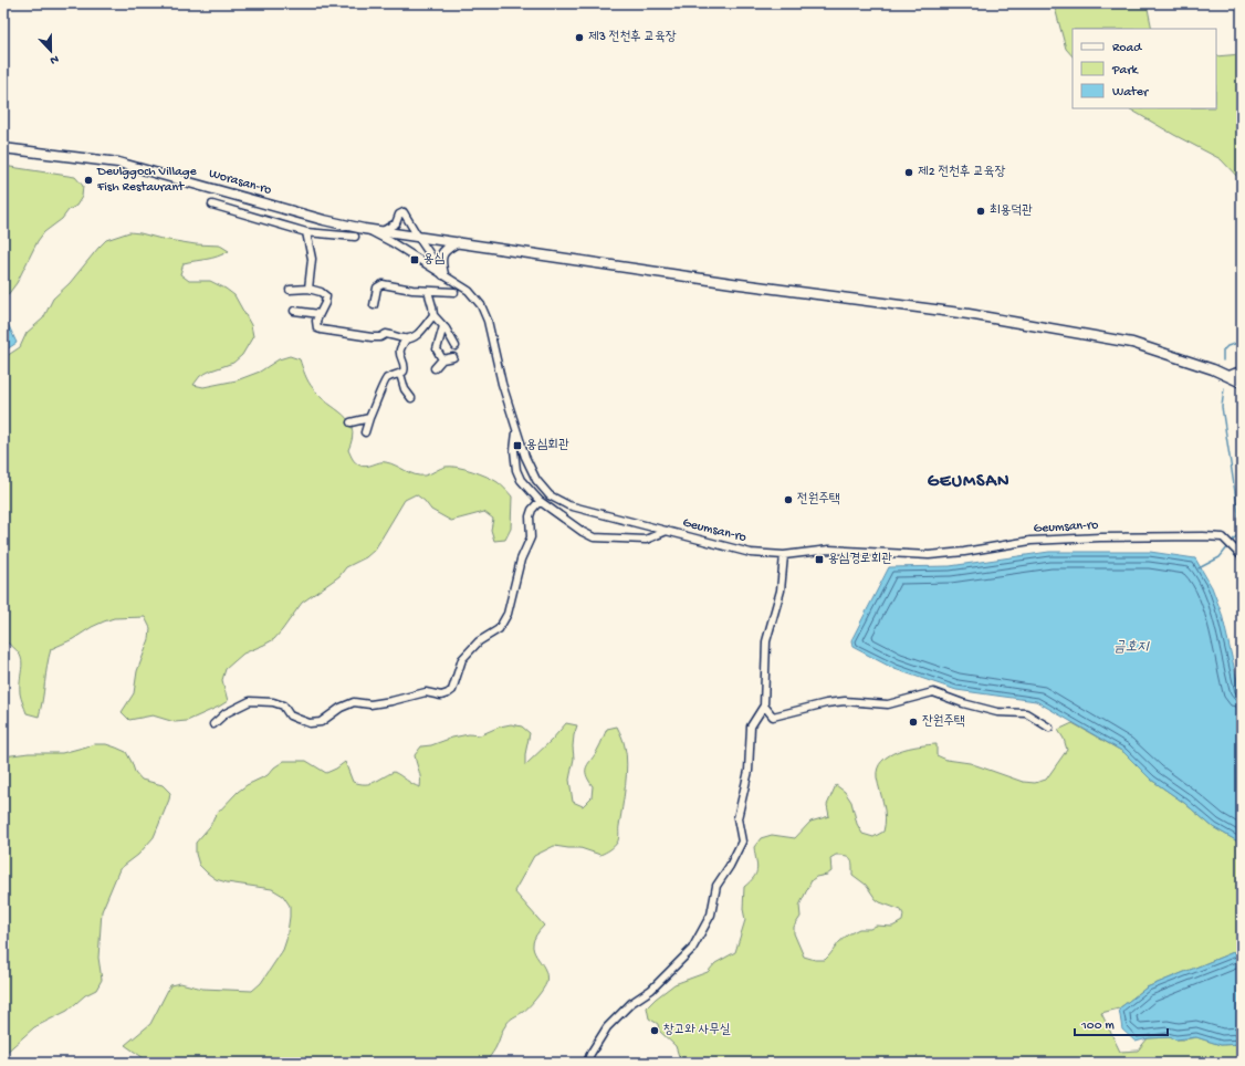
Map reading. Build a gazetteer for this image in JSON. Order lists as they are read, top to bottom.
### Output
{
  "streets": {
    "main road": ["Worasan-ro"],
    "street": ["Geumsan-ro"]
  },
  "crossings": [
    ["Worasan-ro", "Geumsan-ro"]
  ],
  "districts": ["GEUMSAN"],
  "water": ["금호지"],
  "places": {
    "other": [
      "제3 전천후 교육장",
      "제2 전천후 교육장",
      "Deulggoch Village Fish Restaurant",
      "최용덕관",
      "전원주택",
      "잔원주택",
      "창고와 사무실"
    ],
    "transit": ["용심", "용심회관", "용심경로회관"]
  },
  "legend": ["Road", "Park", "Water"],
  "scale_bar": "100 m",
  "north": "bottom"
}
